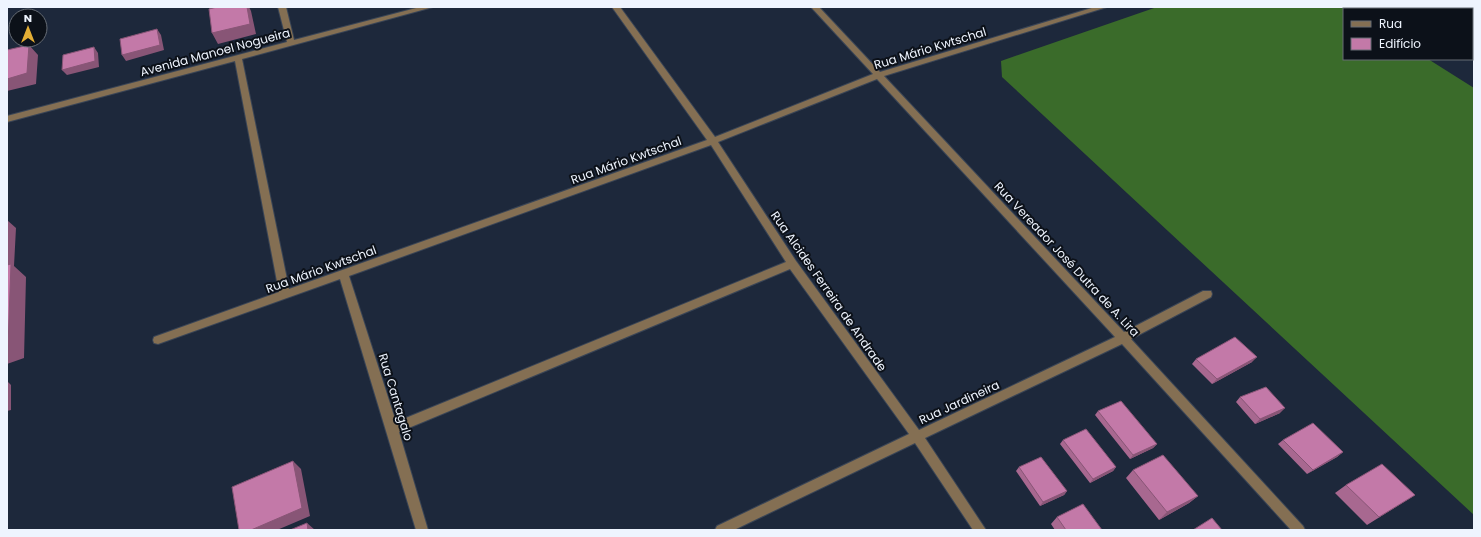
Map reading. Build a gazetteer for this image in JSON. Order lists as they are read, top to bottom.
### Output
{
  "streets": {
    "street": [
      "Rua Mário Kwtschal",
      "Avenida Manoel Nogueira",
      "Rua Vereador José Dutra de A. Lira",
      "Rua Alcides Ferreira de Andrade",
      "Rua Cantagalo",
      "Rua Jardineira"
    ]
  },
  "crossings": [
    ["Rua Mário Kwtschal", "Rua Vereador José Dutra de A. Lira"],
    ["Rua Mário Kwtschal", "Rua Alcides Ferreira de Andrade"],
    ["Rua Mário Kwtschal", "Rua Cantagalo"],
    ["Rua Vereador José Dutra de A. Lira", "Rua Jardineira"],
    ["Rua Alcides Ferreira de Andrade", "Rua Jardineira"]
  ],
  "legend": ["Rua", "Edifício"],
  "north": "top"
}
